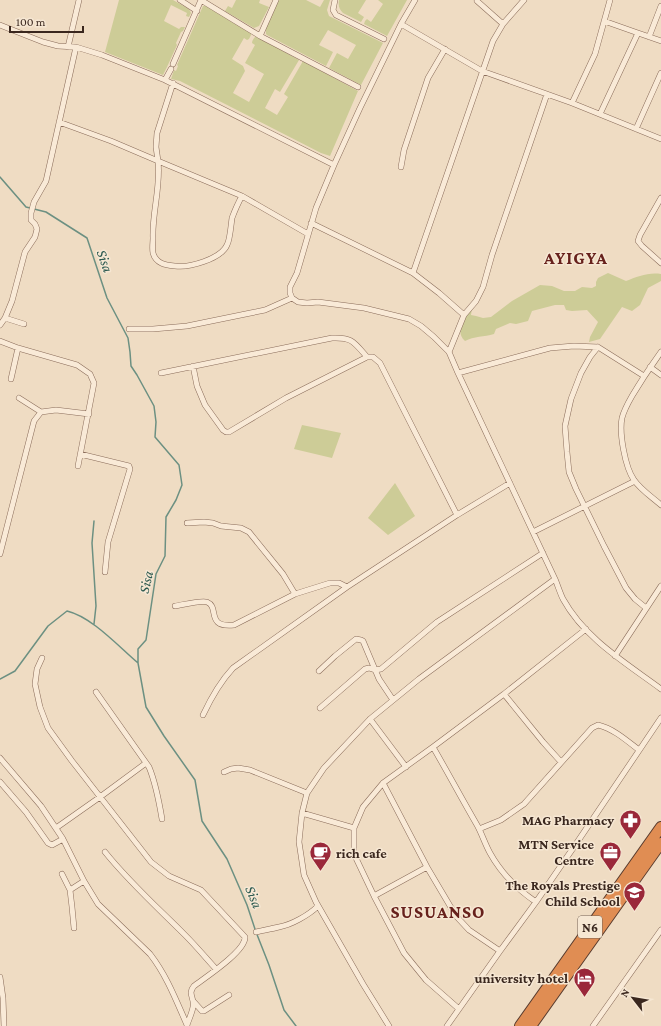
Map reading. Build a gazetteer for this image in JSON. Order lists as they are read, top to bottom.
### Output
{
  "streets": {
    "highway": ["N6"]
  },
  "districts": ["AYIGYA", "SUSUANSO"],
  "water": ["Sisa"],
  "places": {
    "pharmacy": ["MAG Pharmacy"],
    "office": ["MTN Service Centre"],
    "cafe": ["rich cafe"],
    "school or university": ["The Royals Prestige Child School"],
    "hotel": ["university hotel"]
  },
  "scale_bar": "100 m",
  "north": "top left"
}
